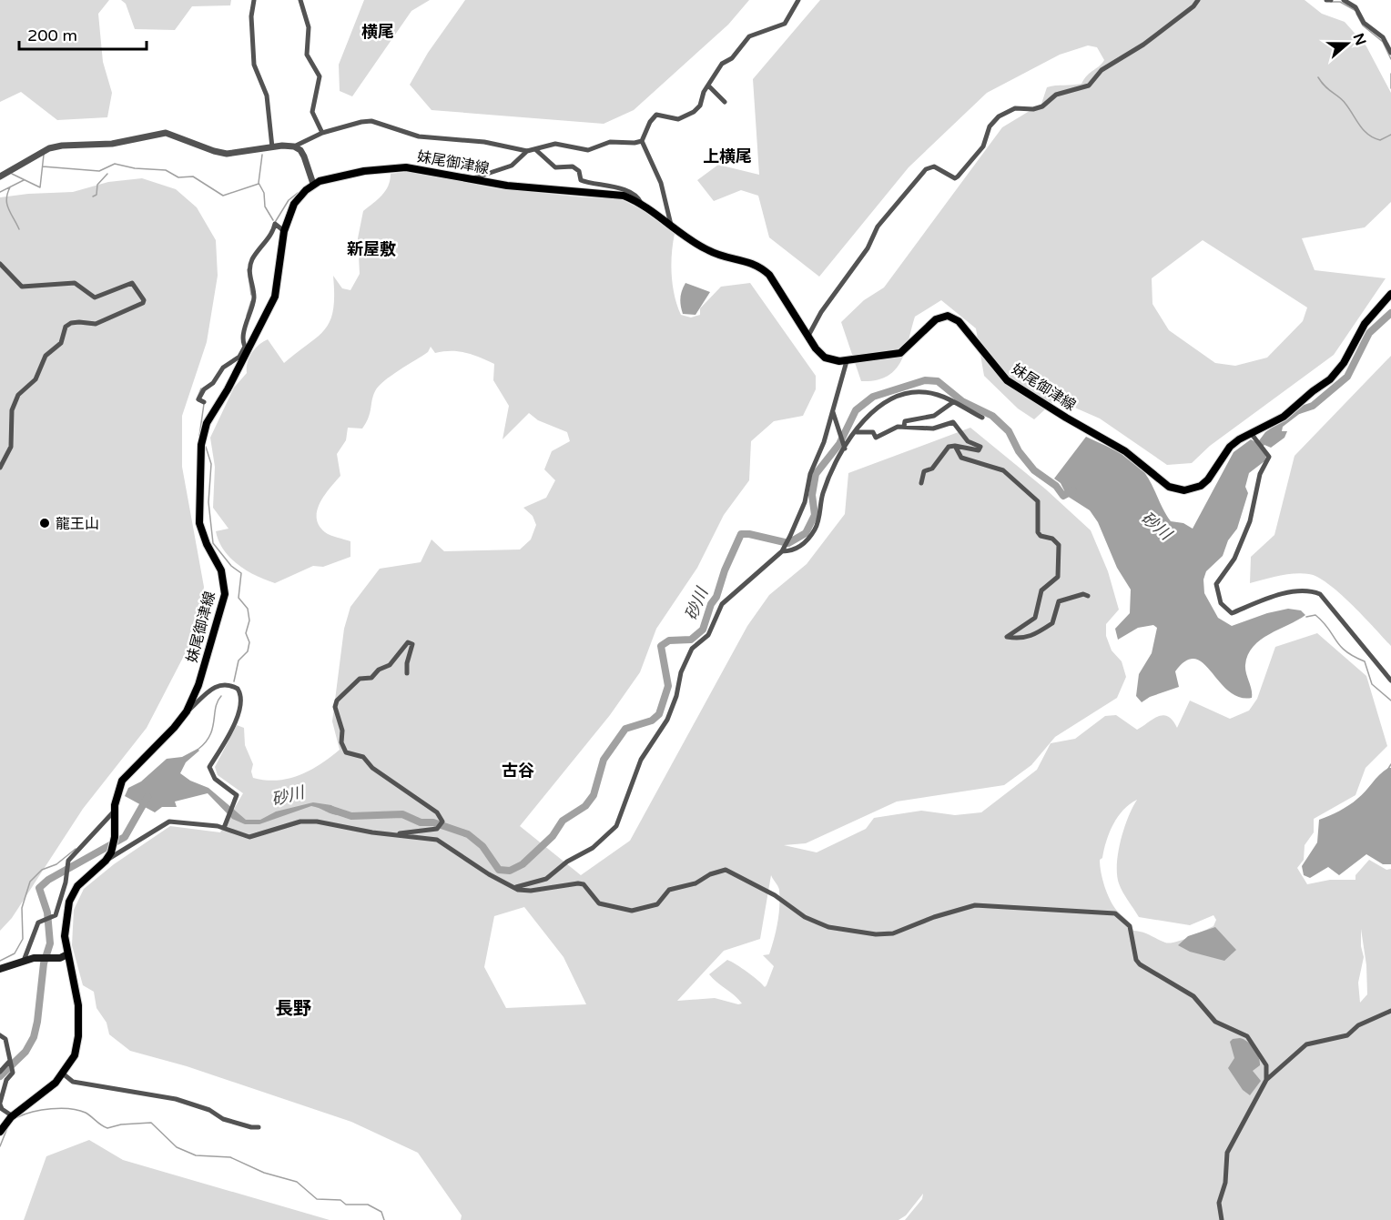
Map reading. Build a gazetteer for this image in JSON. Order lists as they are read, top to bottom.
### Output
{
  "streets": {
    "main road": ["妹尾御津線"]
  },
  "districts": [
    "横尾",
    "上横尾",
    "新屋敷",
    "古谷",
    "長野"
  ],
  "water": ["砂川"],
  "places": ["龍王山"],
  "scale_bar": "200 m",
  "north": "right"
}
